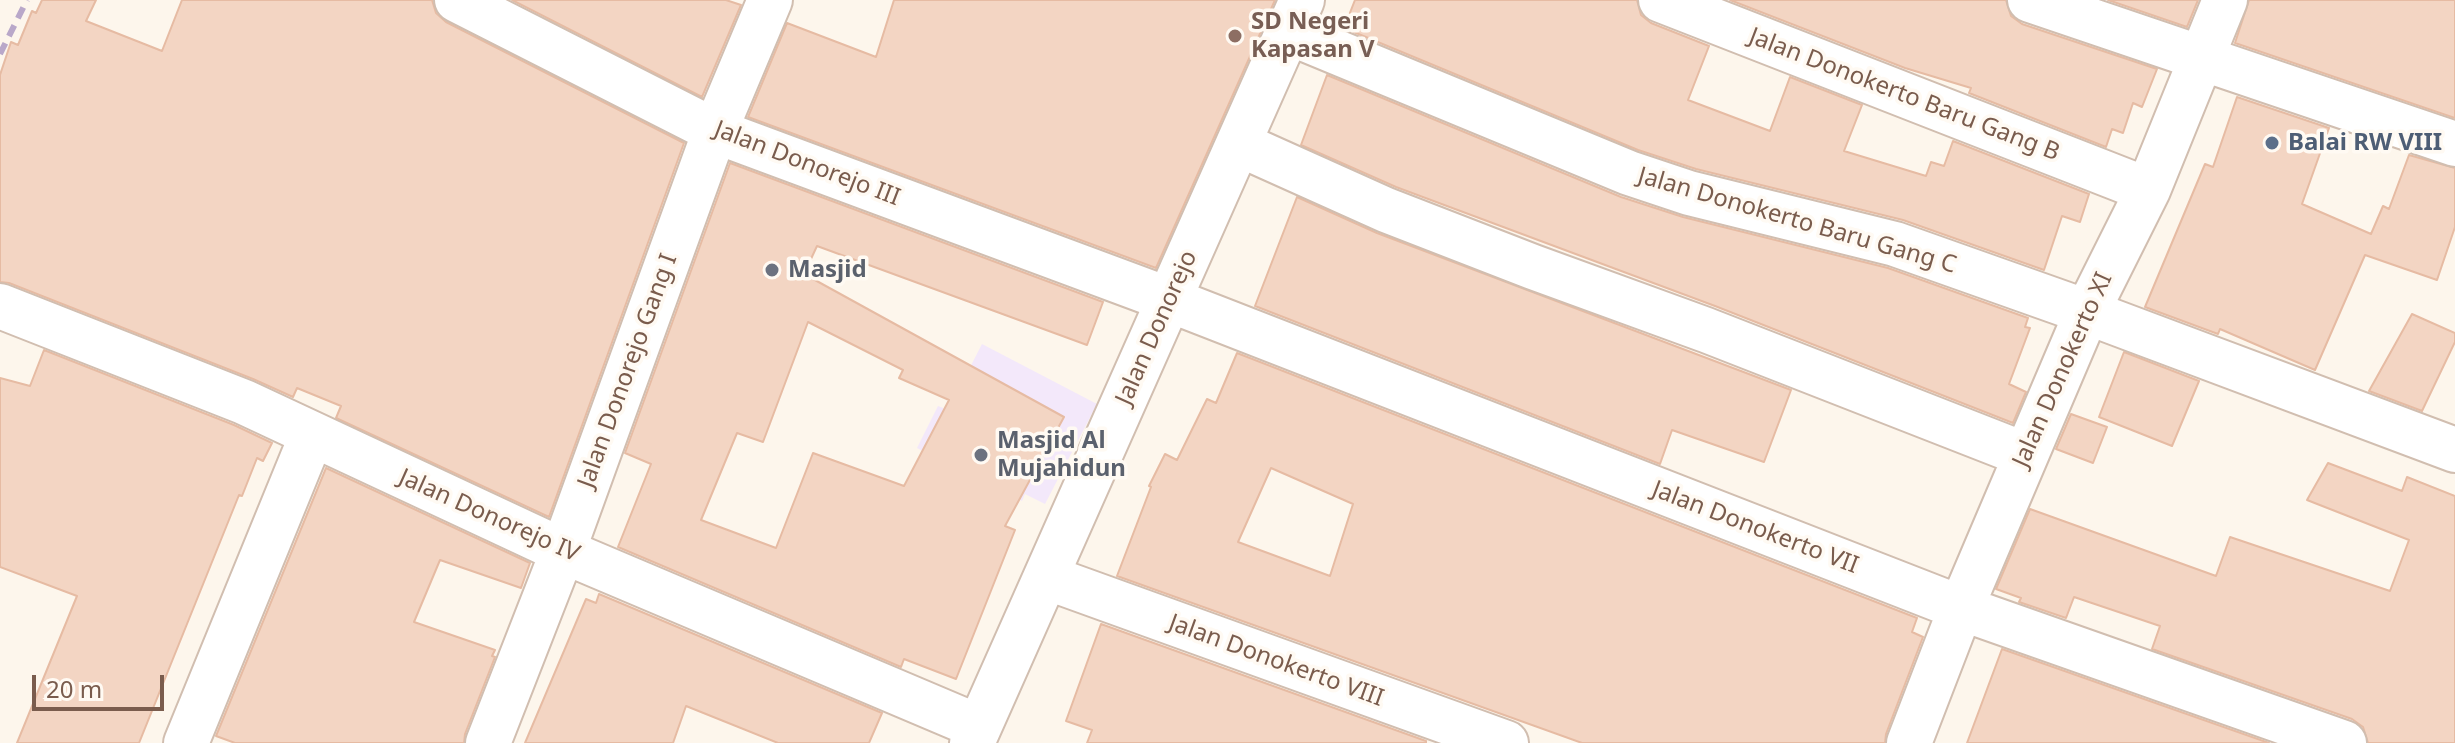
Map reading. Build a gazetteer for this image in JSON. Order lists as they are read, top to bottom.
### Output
{
  "streets": {
    "street": [
      "Jalan Donokerto Baru Gang B",
      "Jalan Donorejo III",
      "Jalan Donokerto Baru Gang C",
      "Jalan Donorejo",
      "Jalan Donokerto XI",
      "Jalan Donorejo Gang I",
      "Jalan Donorejo IV",
      "Jalan Donokerto VII",
      "Jalan Donokerto VIII"
    ]
  },
  "crossings": [
    ["Jalan Donokerto Baru Gang B", "Jalan Donokerto XI"],
    ["Jalan Donorejo III", "Jalan Donorejo"],
    ["Jalan Donorejo III", "Jalan Donorejo Gang I"],
    ["Jalan Donorejo III", "Jalan Donokerto VII"],
    ["Jalan Donokerto Baru Gang C", "Jalan Donorejo"],
    ["Jalan Donokerto Baru Gang C", "Jalan Donokerto XI"],
    ["Jalan Donorejo", "Jalan Donorejo IV"],
    ["Jalan Donorejo", "Jalan Donokerto VII"],
    ["Jalan Donorejo", "Jalan Donokerto VIII"],
    ["Jalan Donokerto XI", "Jalan Donokerto VII"],
    ["Jalan Donorejo Gang I", "Jalan Donorejo IV"]
  ],
  "places": [
    "SD Negeri Kapasan V",
    "Balai RW VIII",
    "Masjid",
    "Masjid Al Mujahidun"
  ],
  "scale_bar": "20 m"
}
